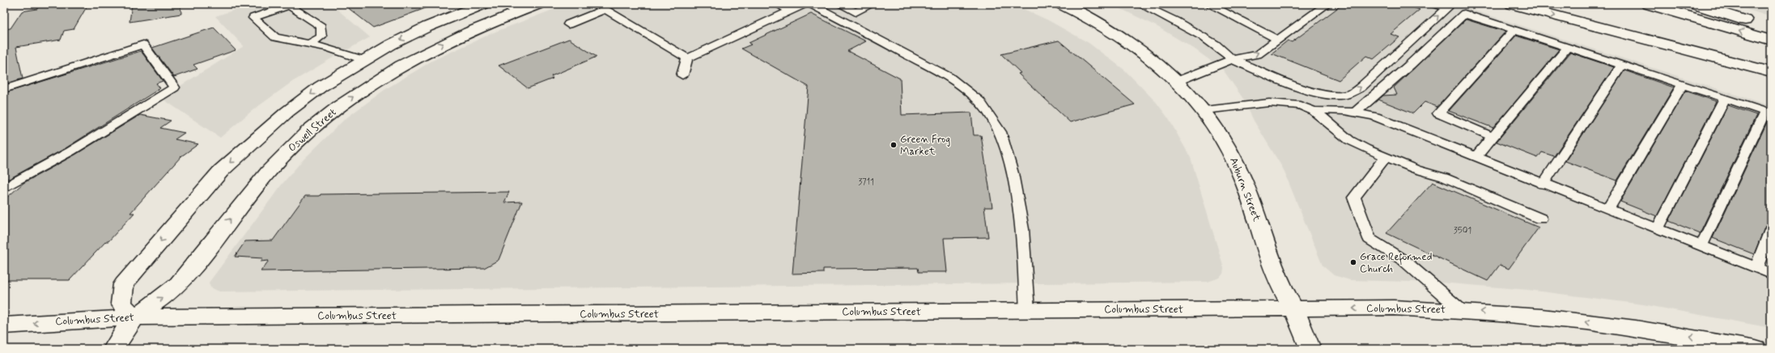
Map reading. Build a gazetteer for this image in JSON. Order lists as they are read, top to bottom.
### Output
{
  "streets": {
    "main road": ["Oswell Street", "Auburn Street", "Columbus Street"]
  },
  "crossings": [
    ["Oswell Street", "Columbus Street"],
    ["Auburn Street", "Columbus Street"]
  ],
  "places": ["Green Frog Market", "Grace Reformed Church"],
  "house_numbers": ["3711", "3501"]
}
